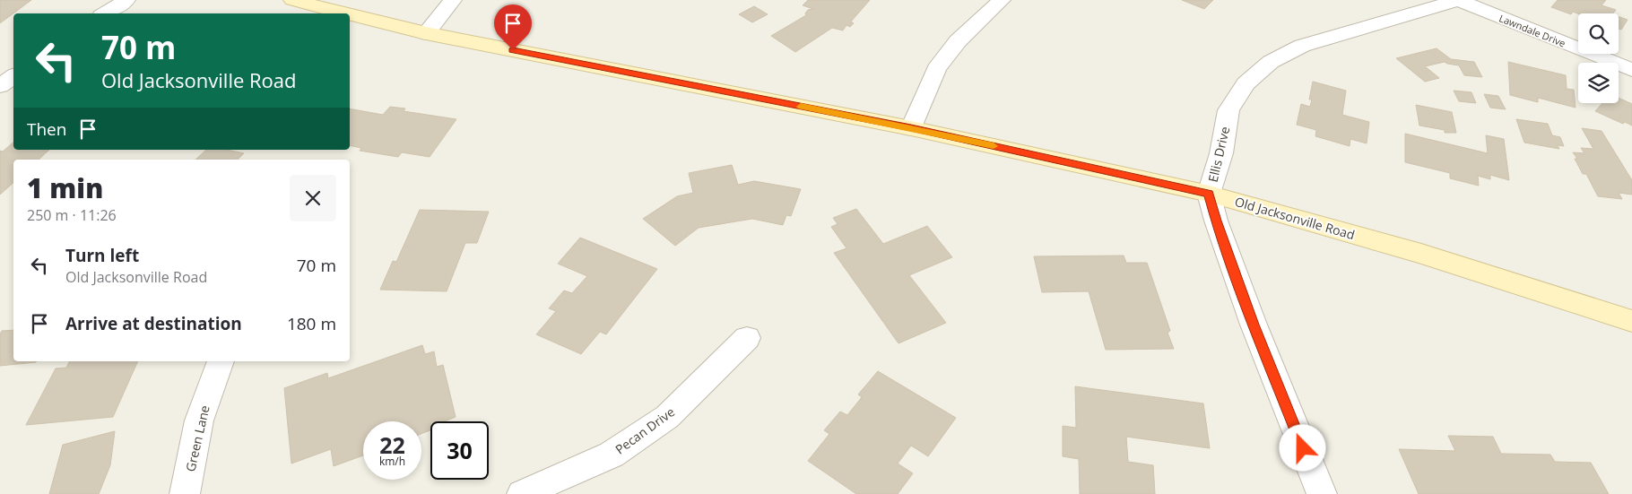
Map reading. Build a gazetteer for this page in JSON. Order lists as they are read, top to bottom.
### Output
{
  "streets": {
    "main road": ["Old Jacksonville Road"],
    "street": [
      "Lawndale Drive",
      "Ellis Drive",
      "Pecan Drive",
      "Green Lane"
    ]
  },
  "crossings": [
    ["Lawndale Drive", "Ellis Drive"],
    ["Ellis Drive", "Old Jacksonville Road"]
  ],
  "page": {
    "turn": ["70 m", "Old Jacksonville Road"],
    "then": "Then",
    "heading": ["1 min", "250 m · 11:26"],
    "list": [
      {
        "name": "Turn left",
        "note": "Old Jacksonville Road",
        "value": "70 m"
      },
      {
        "name": "Arrive at destination",
        "value": "180 m"
      }
    ],
    "speed": "22 km/h",
    "limit": "30"
  }
}
